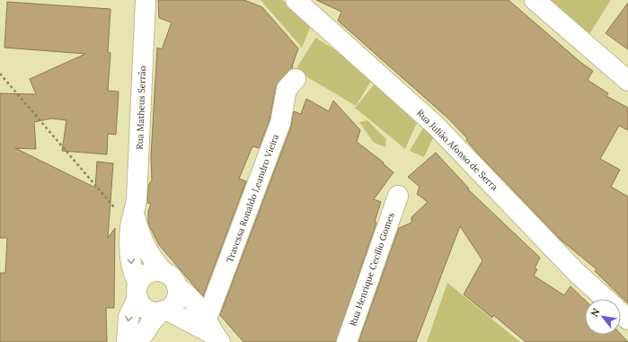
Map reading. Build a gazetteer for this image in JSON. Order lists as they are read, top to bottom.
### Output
{
  "streets": {
    "street": [
      "Rua Matheus Serrão",
      "Rua Julião Afonso de Serra",
      "Travessa Ronaldo Leandro Vieira",
      "Rua Henrique Cecílio Gomes"
    ]
  },
  "north": "top left"
}
